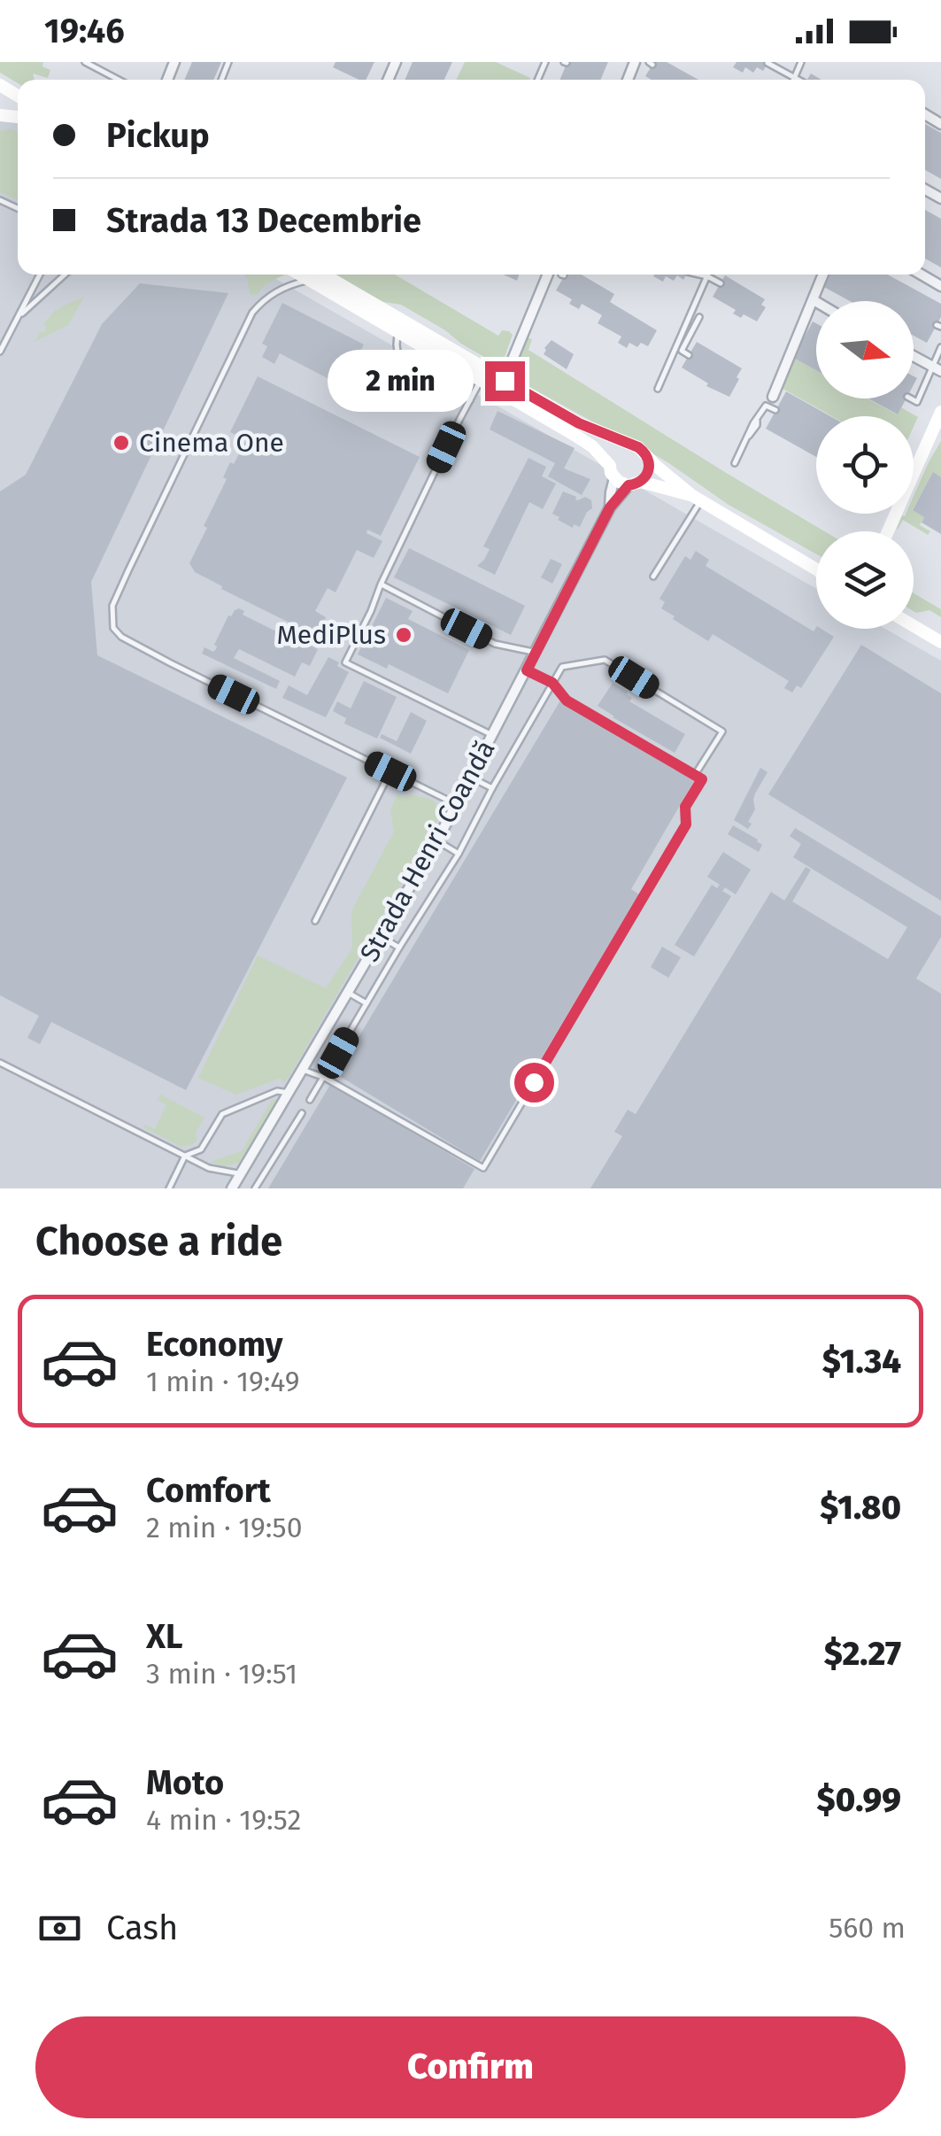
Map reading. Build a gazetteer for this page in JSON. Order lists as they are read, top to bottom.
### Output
{
  "streets": {
    "street": ["Strada Henri Coandă"]
  },
  "places": ["Cinema One", "MediPlus"],
  "north": "right",
  "page": {
    "status": "19:46",
    "banner": ["Pickup", "Strada 13 Decembrie"],
    "bubble": "2 min",
    "heading": "Choose a ride",
    "list": [
      {
        "name": "Economy",
        "note": "1 min · 19:49",
        "value": "$1.34"
      },
      {
        "name": "Comfort",
        "note": "2 min · 19:50",
        "value": "$1.80"
      },
      {
        "name": "XL",
        "note": "3 min · 19:51",
        "value": "$2.27"
      },
      {
        "name": "Moto",
        "note": "4 min · 19:52",
        "value": "$0.99"
      }
    ],
    "pay": ["Cash", "560 m"],
    "buttons": "Confirm"
  }
}
